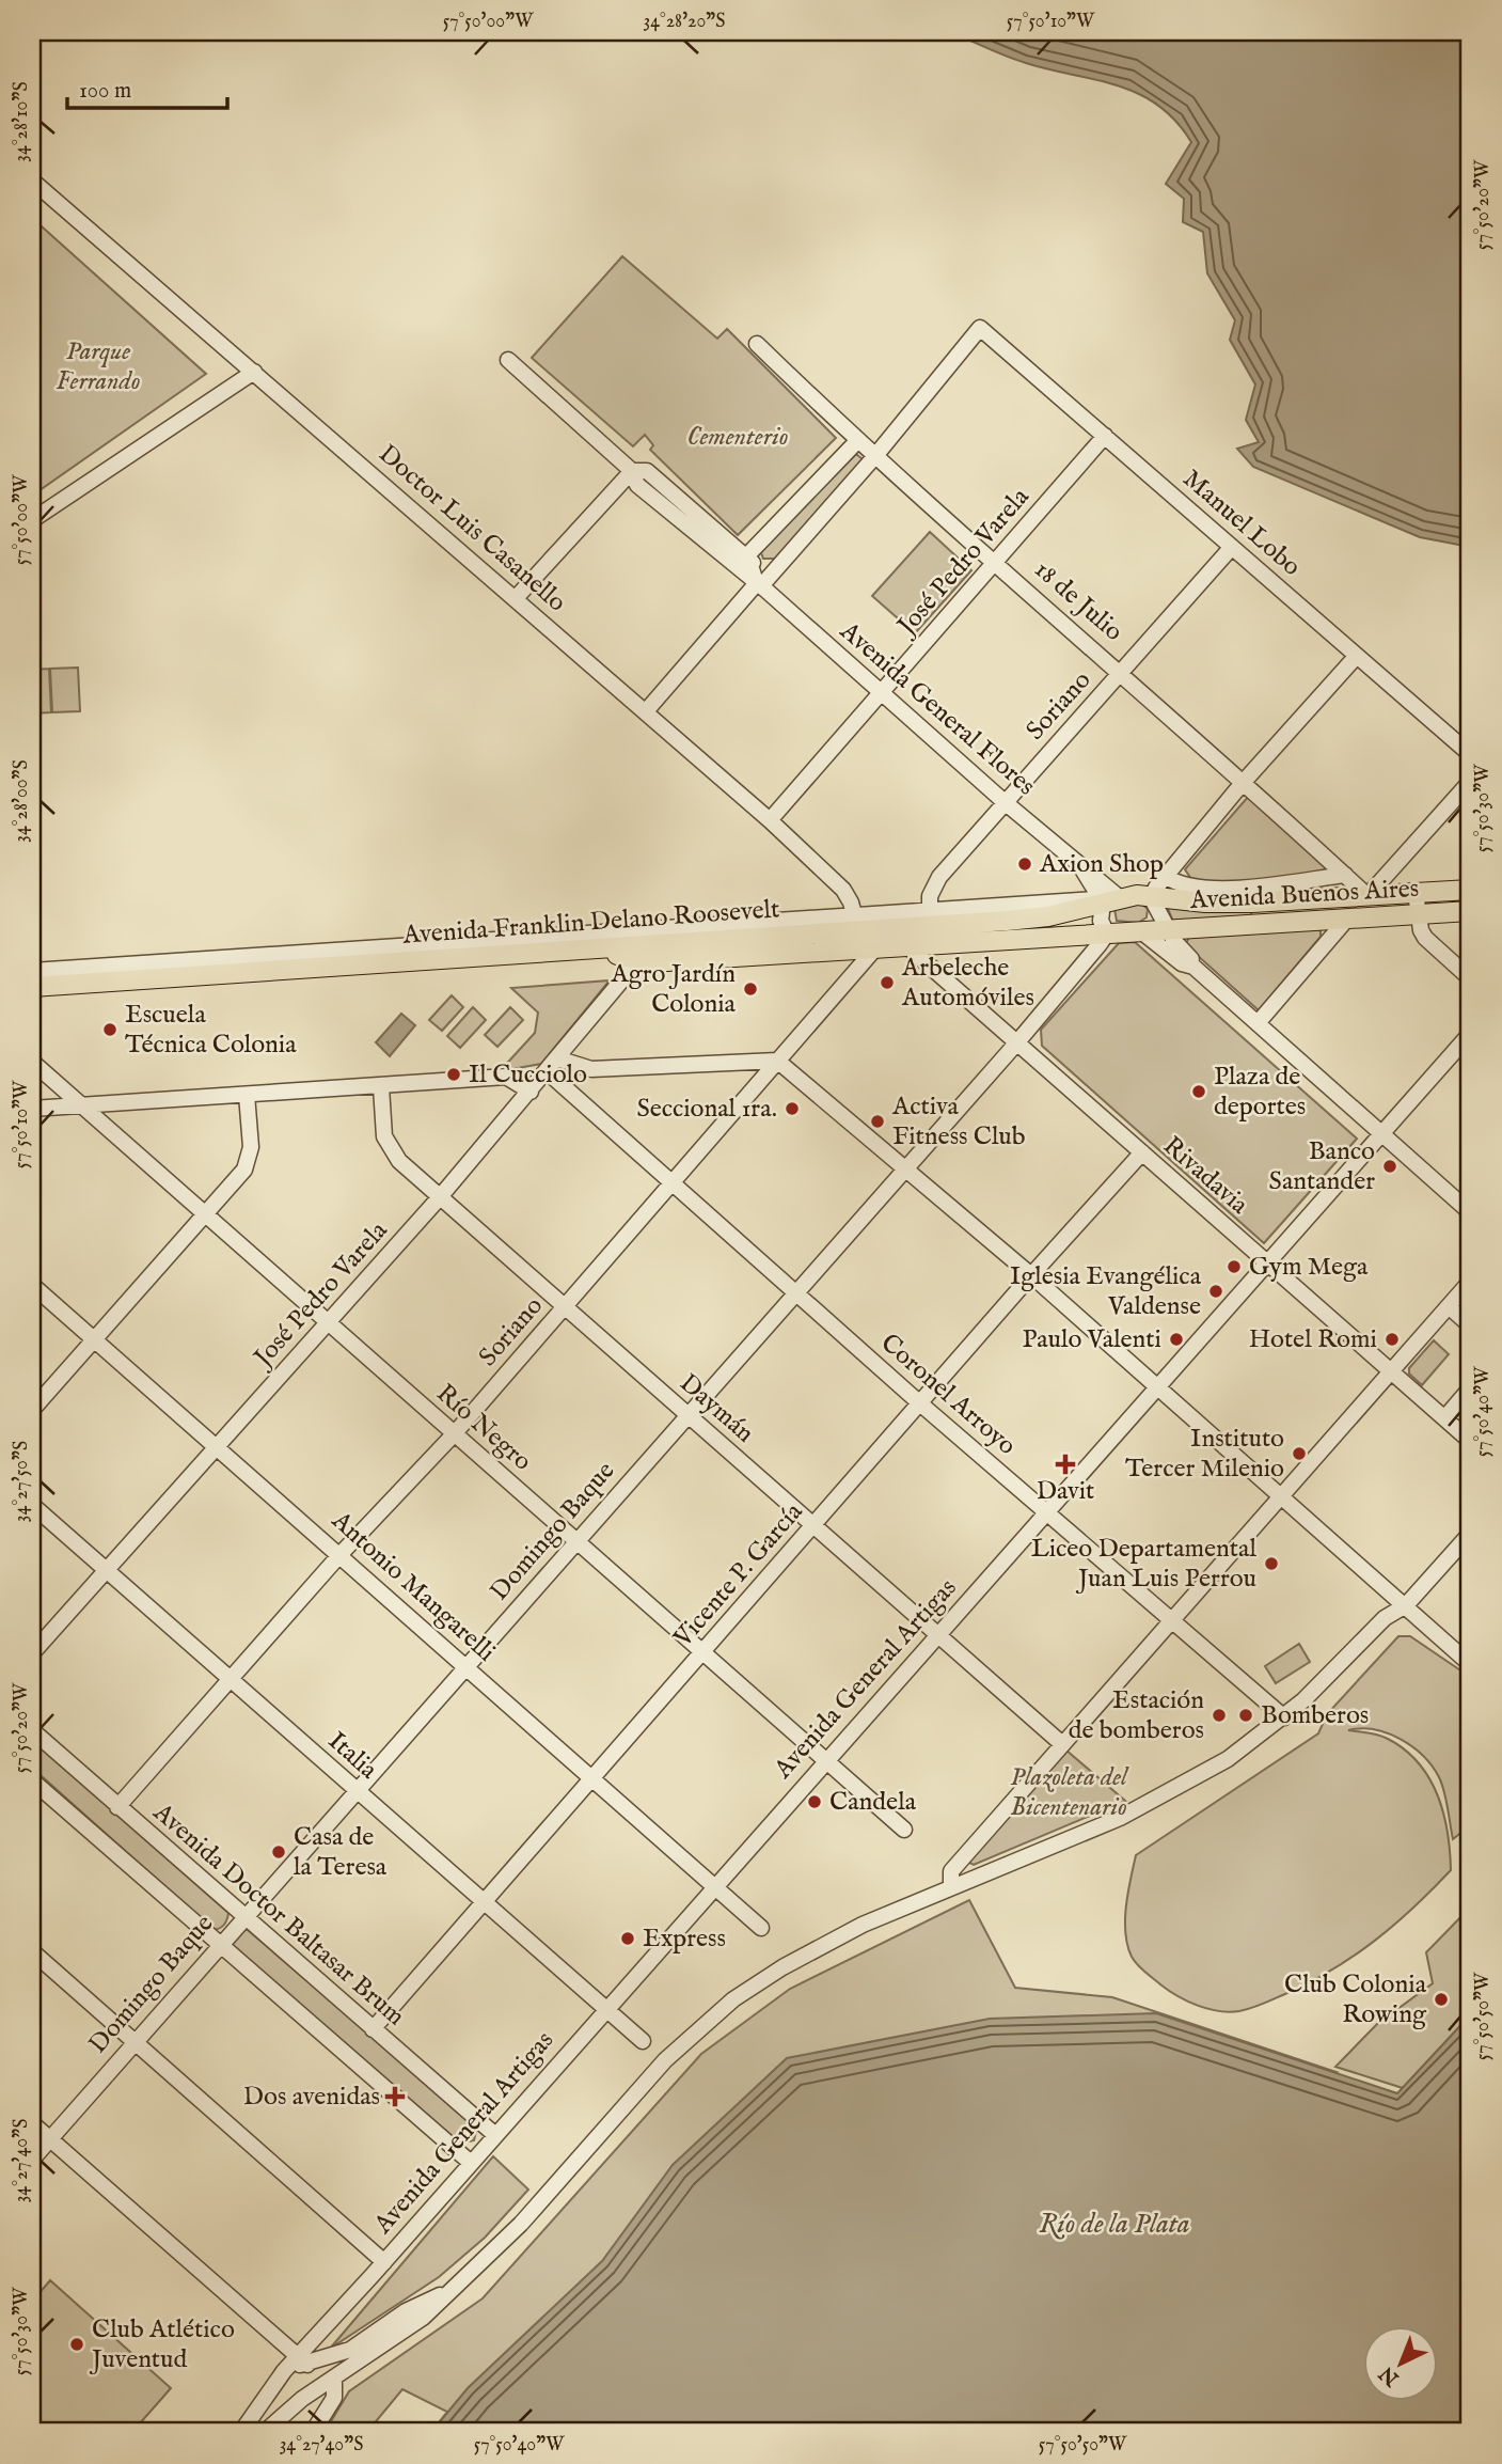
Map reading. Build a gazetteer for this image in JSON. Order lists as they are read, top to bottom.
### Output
{
  "streets": {
    "main road": ["Avenida Buenos Aires", "Avenida Franklin Delano Roosevelt"],
    "street": [
      "Manuel Lobo",
      "Doctor Luis Casanello",
      "José Pedro Varela",
      "18 de Julio",
      "Soriano",
      "Avenida General Flores",
      "Rivadavia",
      "Coronel Arroyo",
      "Daymán",
      "Río Negro",
      "Domingo Baque",
      "Vicente P. García",
      "Antonio Mangarelli",
      "Avenida General Artigas",
      "Italia",
      "Avenida Doctor Baltasar Brum"
    ]
  },
  "crossings": [
    ["Manuel Lobo", "José Pedro Varela"],
    ["Manuel Lobo", "18 de Julio"],
    ["Manuel Lobo", "Soriano"],
    ["Doctor Luis Casanello", "José Pedro Varela"],
    ["Doctor Luis Casanello", "Avenida Franklin Delano Roosevelt"],
    ["José Pedro Varela", "18 de Julio"],
    ["José Pedro Varela", "Avenida General Flores"],
    ["José Pedro Varela", "Avenida Franklin Delano Roosevelt"],
    ["José Pedro Varela", "Coronel Arroyo"],
    ["José Pedro Varela", "Daymán"],
    ["José Pedro Varela", "Río Negro"],
    ["José Pedro Varela", "Antonio Mangarelli"],
    ["José Pedro Varela", "Italia"],
    ["18 de Julio", "Soriano"],
    ["18 de Julio", "Avenida Buenos Aires"],
    ["Soriano", "Avenida General Flores"],
    ["Soriano", "Avenida Franklin Delano Roosevelt"],
    ["Soriano", "Coronel Arroyo"],
    ["Soriano", "Daymán"],
    ["Soriano", "Río Negro"],
    ["Soriano", "Antonio Mangarelli"],
    ["Soriano", "Italia"],
    ["Soriano", "Avenida Doctor Baltasar Brum"],
    ["Avenida General Flores", "Avenida Franklin Delano Roosevelt"],
    ["Avenida Buenos Aires", "Avenida Franklin Delano Roosevelt"],
    ["Avenida Franklin Delano Roosevelt", "Rivadavia"],
    ["Avenida Franklin Delano Roosevelt", "Domingo Baque"],
    ["Rivadavia", "Domingo Baque"],
    ["Rivadavia", "Vicente P. García"],
    ["Rivadavia", "Avenida General Artigas"],
    ["Coronel Arroyo", "Domingo Baque"],
    ["Coronel Arroyo", "Vicente P. García"],
    ["Coronel Arroyo", "Avenida General Artigas"],
    ["Daymán", "Domingo Baque"],
    ["Daymán", "Vicente P. García"],
    ["Daymán", "Avenida General Artigas"],
    ["Río Negro", "Domingo Baque"],
    ["Río Negro", "Vicente P. García"],
    ["Río Negro", "Avenida General Artigas"],
    ["Domingo Baque", "Antonio Mangarelli"],
    ["Domingo Baque", "Italia"],
    ["Domingo Baque", "Avenida Doctor Baltasar Brum"],
    ["Vicente P. García", "Antonio Mangarelli"],
    ["Vicente P. García", "Italia"],
    ["Vicente P. García", "Avenida Doctor Baltasar Brum"],
    ["Antonio Mangarelli", "Avenida General Artigas"],
    ["Avenida General Artigas", "Italia"],
    ["Avenida General Artigas", "Avenida Doctor Baltasar Brum"]
  ],
  "water": ["Río de la Plata"],
  "parks": ["Parque Ferrando", "Cementerio", "Plazoleta del Bicentenario"],
  "places": {
    "other": [
      "Axion Shop",
      "Arbeleche Automóviles",
      "Agro Jardín Colonia",
      "Escuela Técnica Colonia",
      "Il Cucciolo",
      "Plaza de deportes",
      "Seccional 1ra.",
      "Activa Fitness Club",
      "Banco Santander",
      "Gym Mega",
      "Iglesia Evangélica Valdense",
      "Paulo Valenti",
      "Hotel Romi",
      "Instituto Tercer Milenio",
      "Liceo Departamental Juan Luis Perrou",
      "Estación de bomberos",
      "Bomberos",
      "Candela",
      "Casa de la Teresa",
      "Express",
      "Club Colonia Rowing",
      "Club Atlético Juventud"
    ],
    "health": ["Davit", "Dos avenidas"]
  },
  "scale_bar": "100 m",
  "north": "bottom left",
  "coordinates": [
    "57°50'00\"W",
    "34°28'20\"S",
    "57°50'10\"W",
    "34°28'10\"S",
    "57°50'20\"W",
    "34°28'00\"S",
    "57°50'30\"W",
    "57°50'40\"W",
    "34°27'50\"S",
    "57°50'50\"W",
    "34°27'40\"S"
  ]
}
